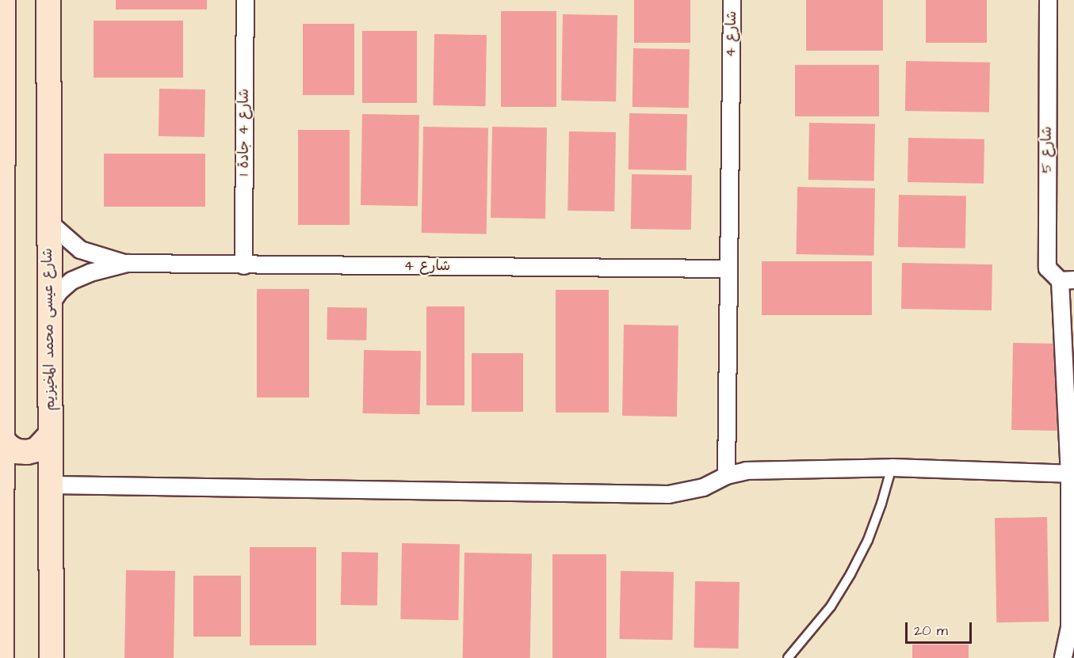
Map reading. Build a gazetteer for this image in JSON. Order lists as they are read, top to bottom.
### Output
{
  "streets": {
    "street": [
      "شارع 4",
      "شارع 4 جادة 1",
      "شارع 5",
      "شارع عيسى محمد المخيزيم"
    ]
  },
  "crossings": [
    ["شارع 4", "شارع 4 جادة 1"],
    ["شارع 4", "شارع عيسى محمد المخيزيم"]
  ],
  "scale_bar": "20 m"
}
